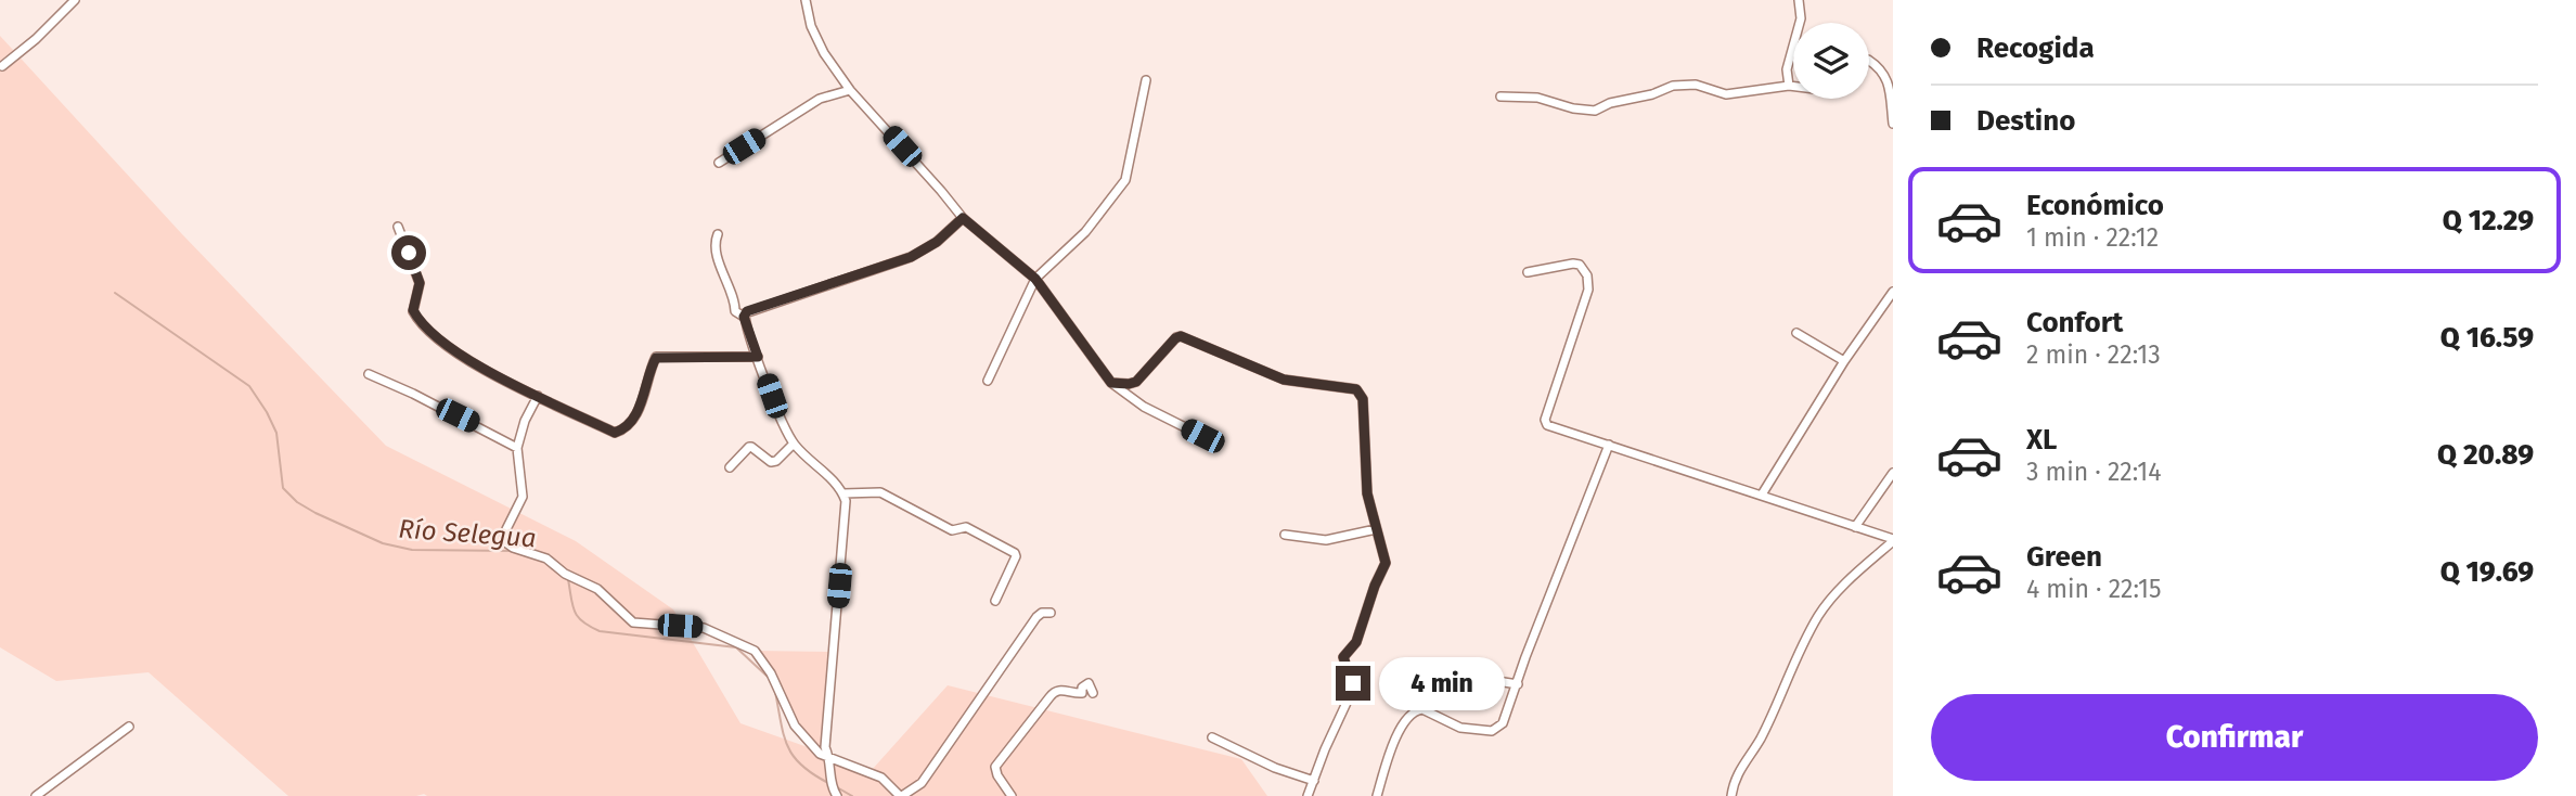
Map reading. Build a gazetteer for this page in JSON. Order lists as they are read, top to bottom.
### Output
{
  "water": ["Río Selegua"],
  "page": {
    "banner": ["Recogida", "Destino"],
    "list": [
      {
        "name": "Económico",
        "note": "1 min · 22:12",
        "value": "Q 12.29"
      },
      {
        "name": "Confort",
        "note": "2 min · 22:13",
        "value": "Q 16.59"
      },
      {
        "name": "XL",
        "note": "3 min · 22:14",
        "value": "Q 20.89"
      },
      {
        "name": "Green",
        "note": "4 min · 22:15",
        "value": "Q 19.69"
      }
    ],
    "bubble": "4 min",
    "buttons": "Confirmar"
  }
}
